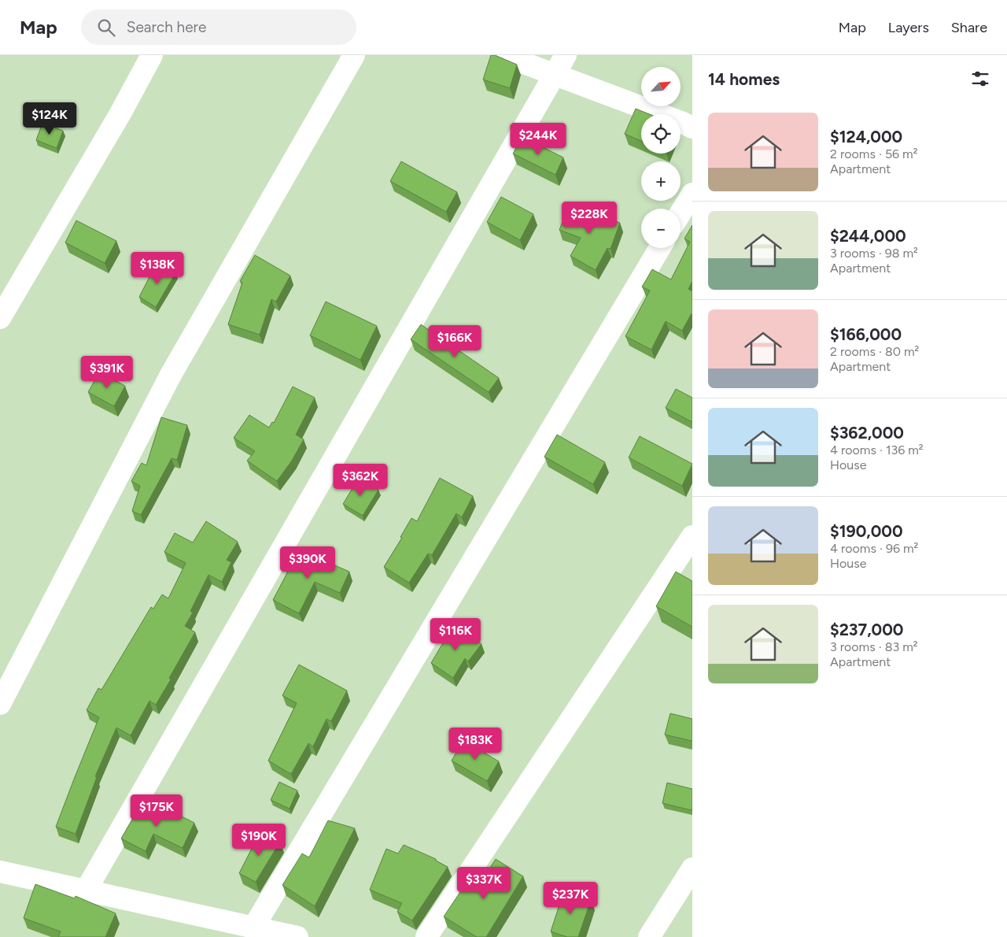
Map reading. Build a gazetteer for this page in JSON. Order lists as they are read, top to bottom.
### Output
{
  "north": "top right",
  "page": {
    "header": "Map",
    "search": "Search here",
    "nav": ["Map", "Layers", "Share"],
    "heading": "14 homes",
    "map_buttons": ["+", "−"],
    "price": [
      "$124K",
      "$244K",
      "$228K",
      "$138K",
      "$166K",
      "$391K",
      "$362K",
      "$390K",
      "$116K",
      "$183K",
      "$175K",
      "$190K",
      "$337K",
      "$237K"
    ],
    "list": [
      {
        "name": "$124,000",
        "note": "2 rooms · 56 m² · Apartment"
      },
      {
        "name": "$244,000",
        "note": "3 rooms · 98 m² · Apartment"
      },
      {
        "name": "$166,000",
        "note": "2 rooms · 80 m² · Apartment"
      },
      {
        "name": "$362,000",
        "note": "4 rooms · 136 m² · House"
      },
      {
        "name": "$190,000",
        "note": "4 rooms · 96 m² · House"
      },
      {
        "name": "$237,000",
        "note": "3 rooms · 83 m² · Apartment"
      }
    ]
  }
}
